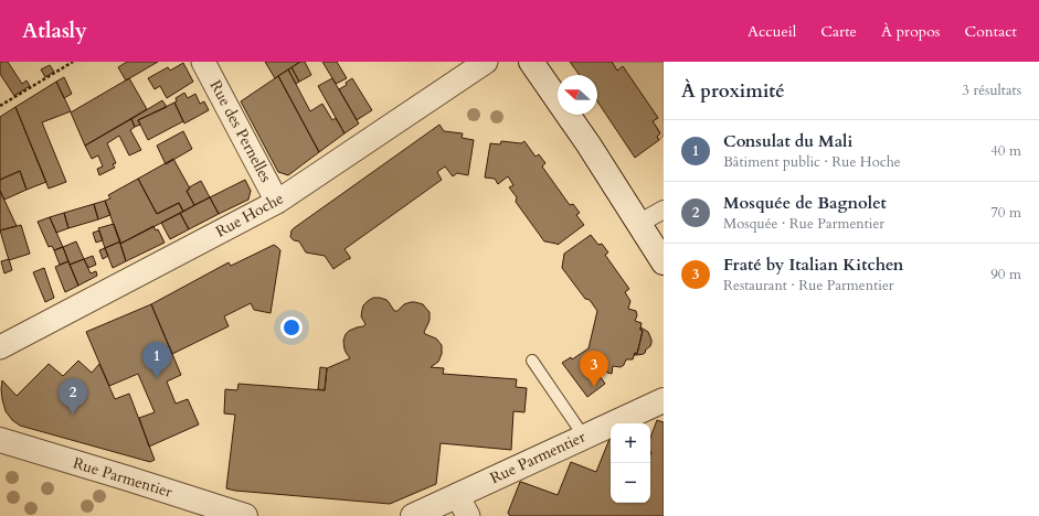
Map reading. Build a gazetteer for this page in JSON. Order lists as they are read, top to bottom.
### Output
{
  "streets": {
    "street": ["Rue des Pernelles", "Rue Hoche", "Rue Parmentier"]
  },
  "crossings": [
    ["Rue des Pernelles", "Rue Hoche"]
  ],
  "north": "left",
  "page": {
    "header": "Atlasly",
    "nav": [
      "Accueil",
      "Carte",
      "À propos",
      "Contact"
    ],
    "heading": ["À proximité", "3 résultats"],
    "list": [
      {
        "mark": "1",
        "name": "Consulat du Mali",
        "note": "Bâtiment public · Rue Hoche",
        "value": "40 m"
      },
      {
        "mark": "2",
        "name": "Mosquée de Bagnolet",
        "note": "Mosquée · Rue Parmentier",
        "value": "70 m"
      },
      {
        "mark": "3",
        "name": "Fraté by Italian Kitchen",
        "note": "Restaurant · Rue Parmentier",
        "value": "90 m"
      }
    ],
    "pins": ["1", "3", "2"],
    "map_buttons": ["+", "−"]
  }
}
